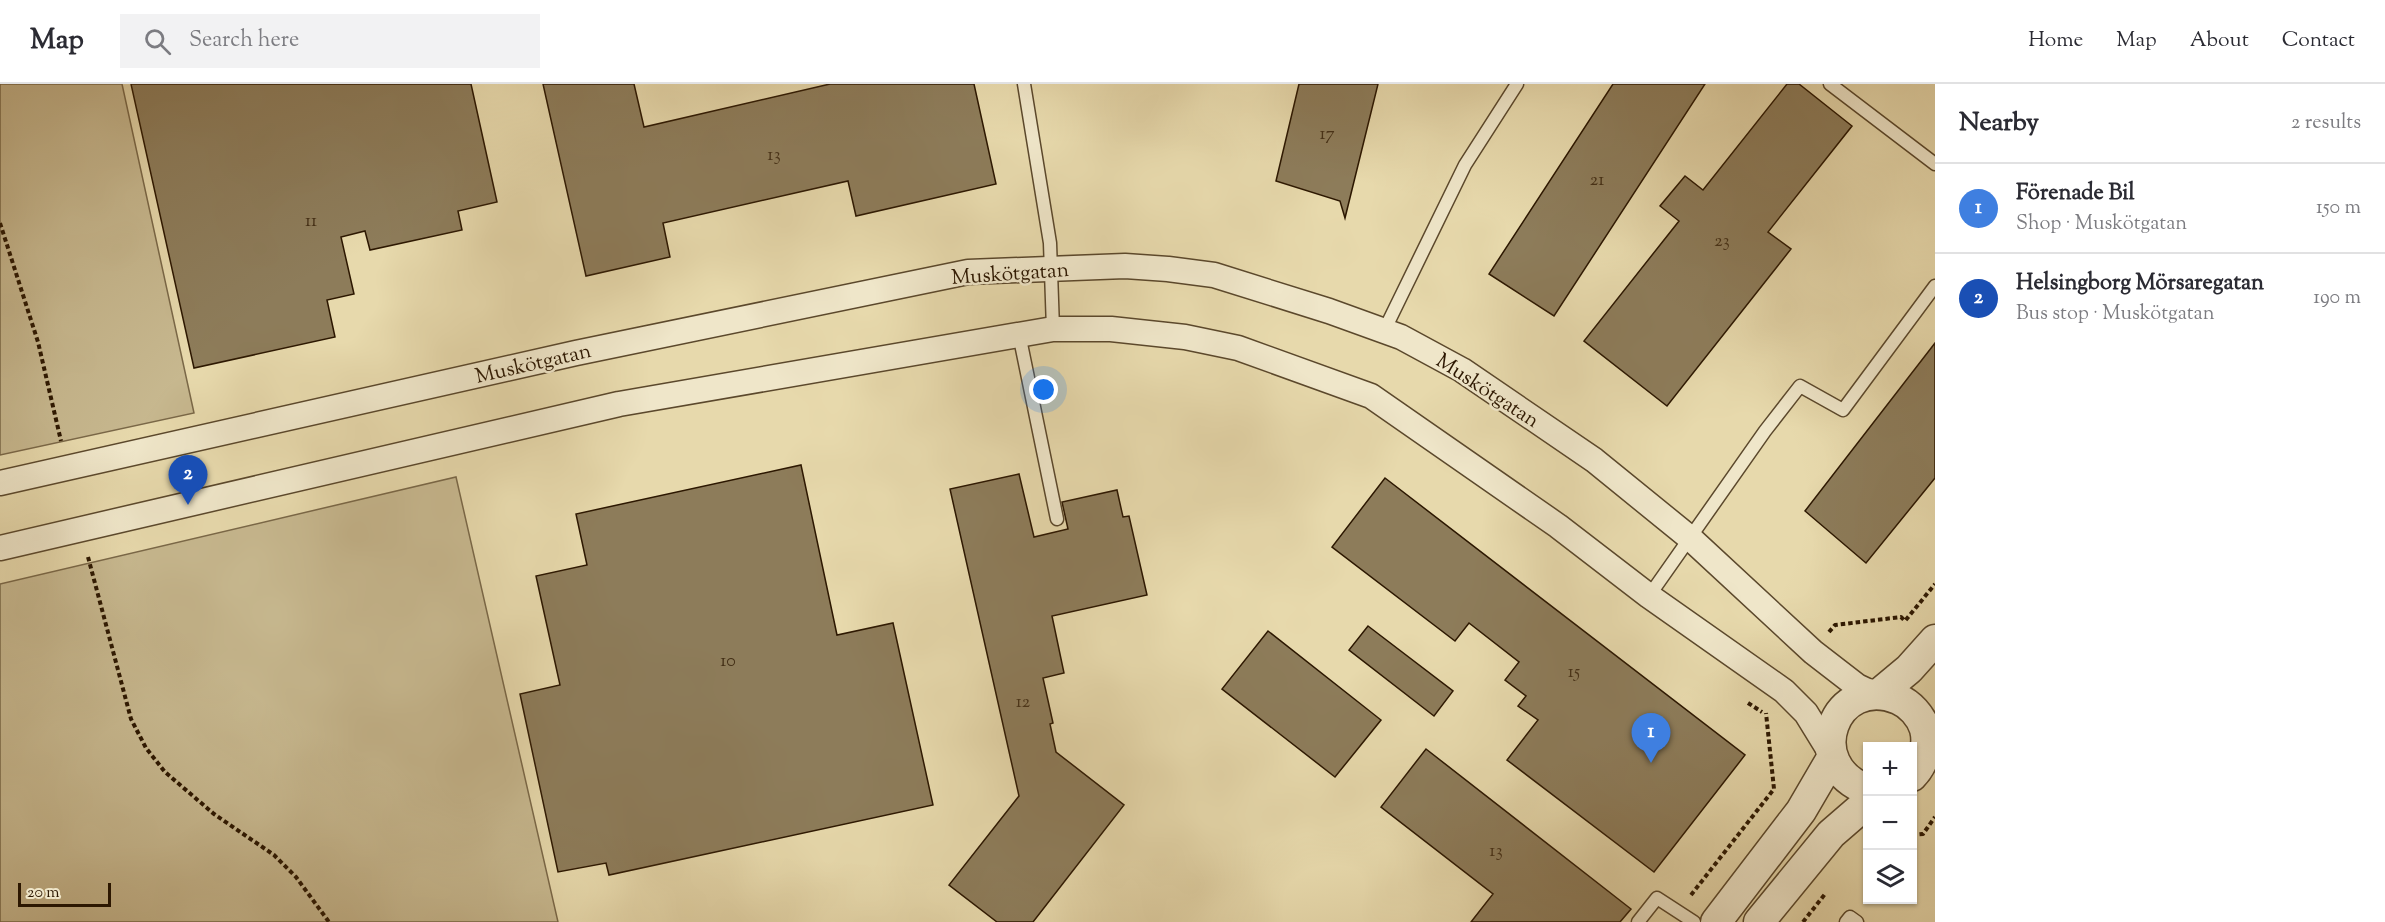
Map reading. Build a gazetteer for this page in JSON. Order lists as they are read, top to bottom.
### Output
{
  "streets": {
    "street": ["Muskötgatan"]
  },
  "house_numbers": [
    "17",
    "13",
    "21",
    "11",
    "23",
    "10",
    "15",
    "12",
    "13"
  ],
  "scale_bar": "20 m",
  "page": {
    "header": "Map",
    "search": "Search here",
    "nav": [
      "Home",
      "Map",
      "About",
      "Contact"
    ],
    "heading": ["Nearby", "2 results"],
    "list": [
      {
        "mark": "1",
        "name": "Förenade Bil",
        "note": "Shop · Muskötgatan",
        "value": "150 m"
      },
      {
        "mark": "2",
        "name": "Helsingborg Mörsaregatan",
        "note": "Bus stop · Muskötgatan",
        "value": "190 m"
      }
    ],
    "pins": ["2", "1"],
    "map_buttons": ["+", "−"],
    "scale": "20 m"
  }
}
